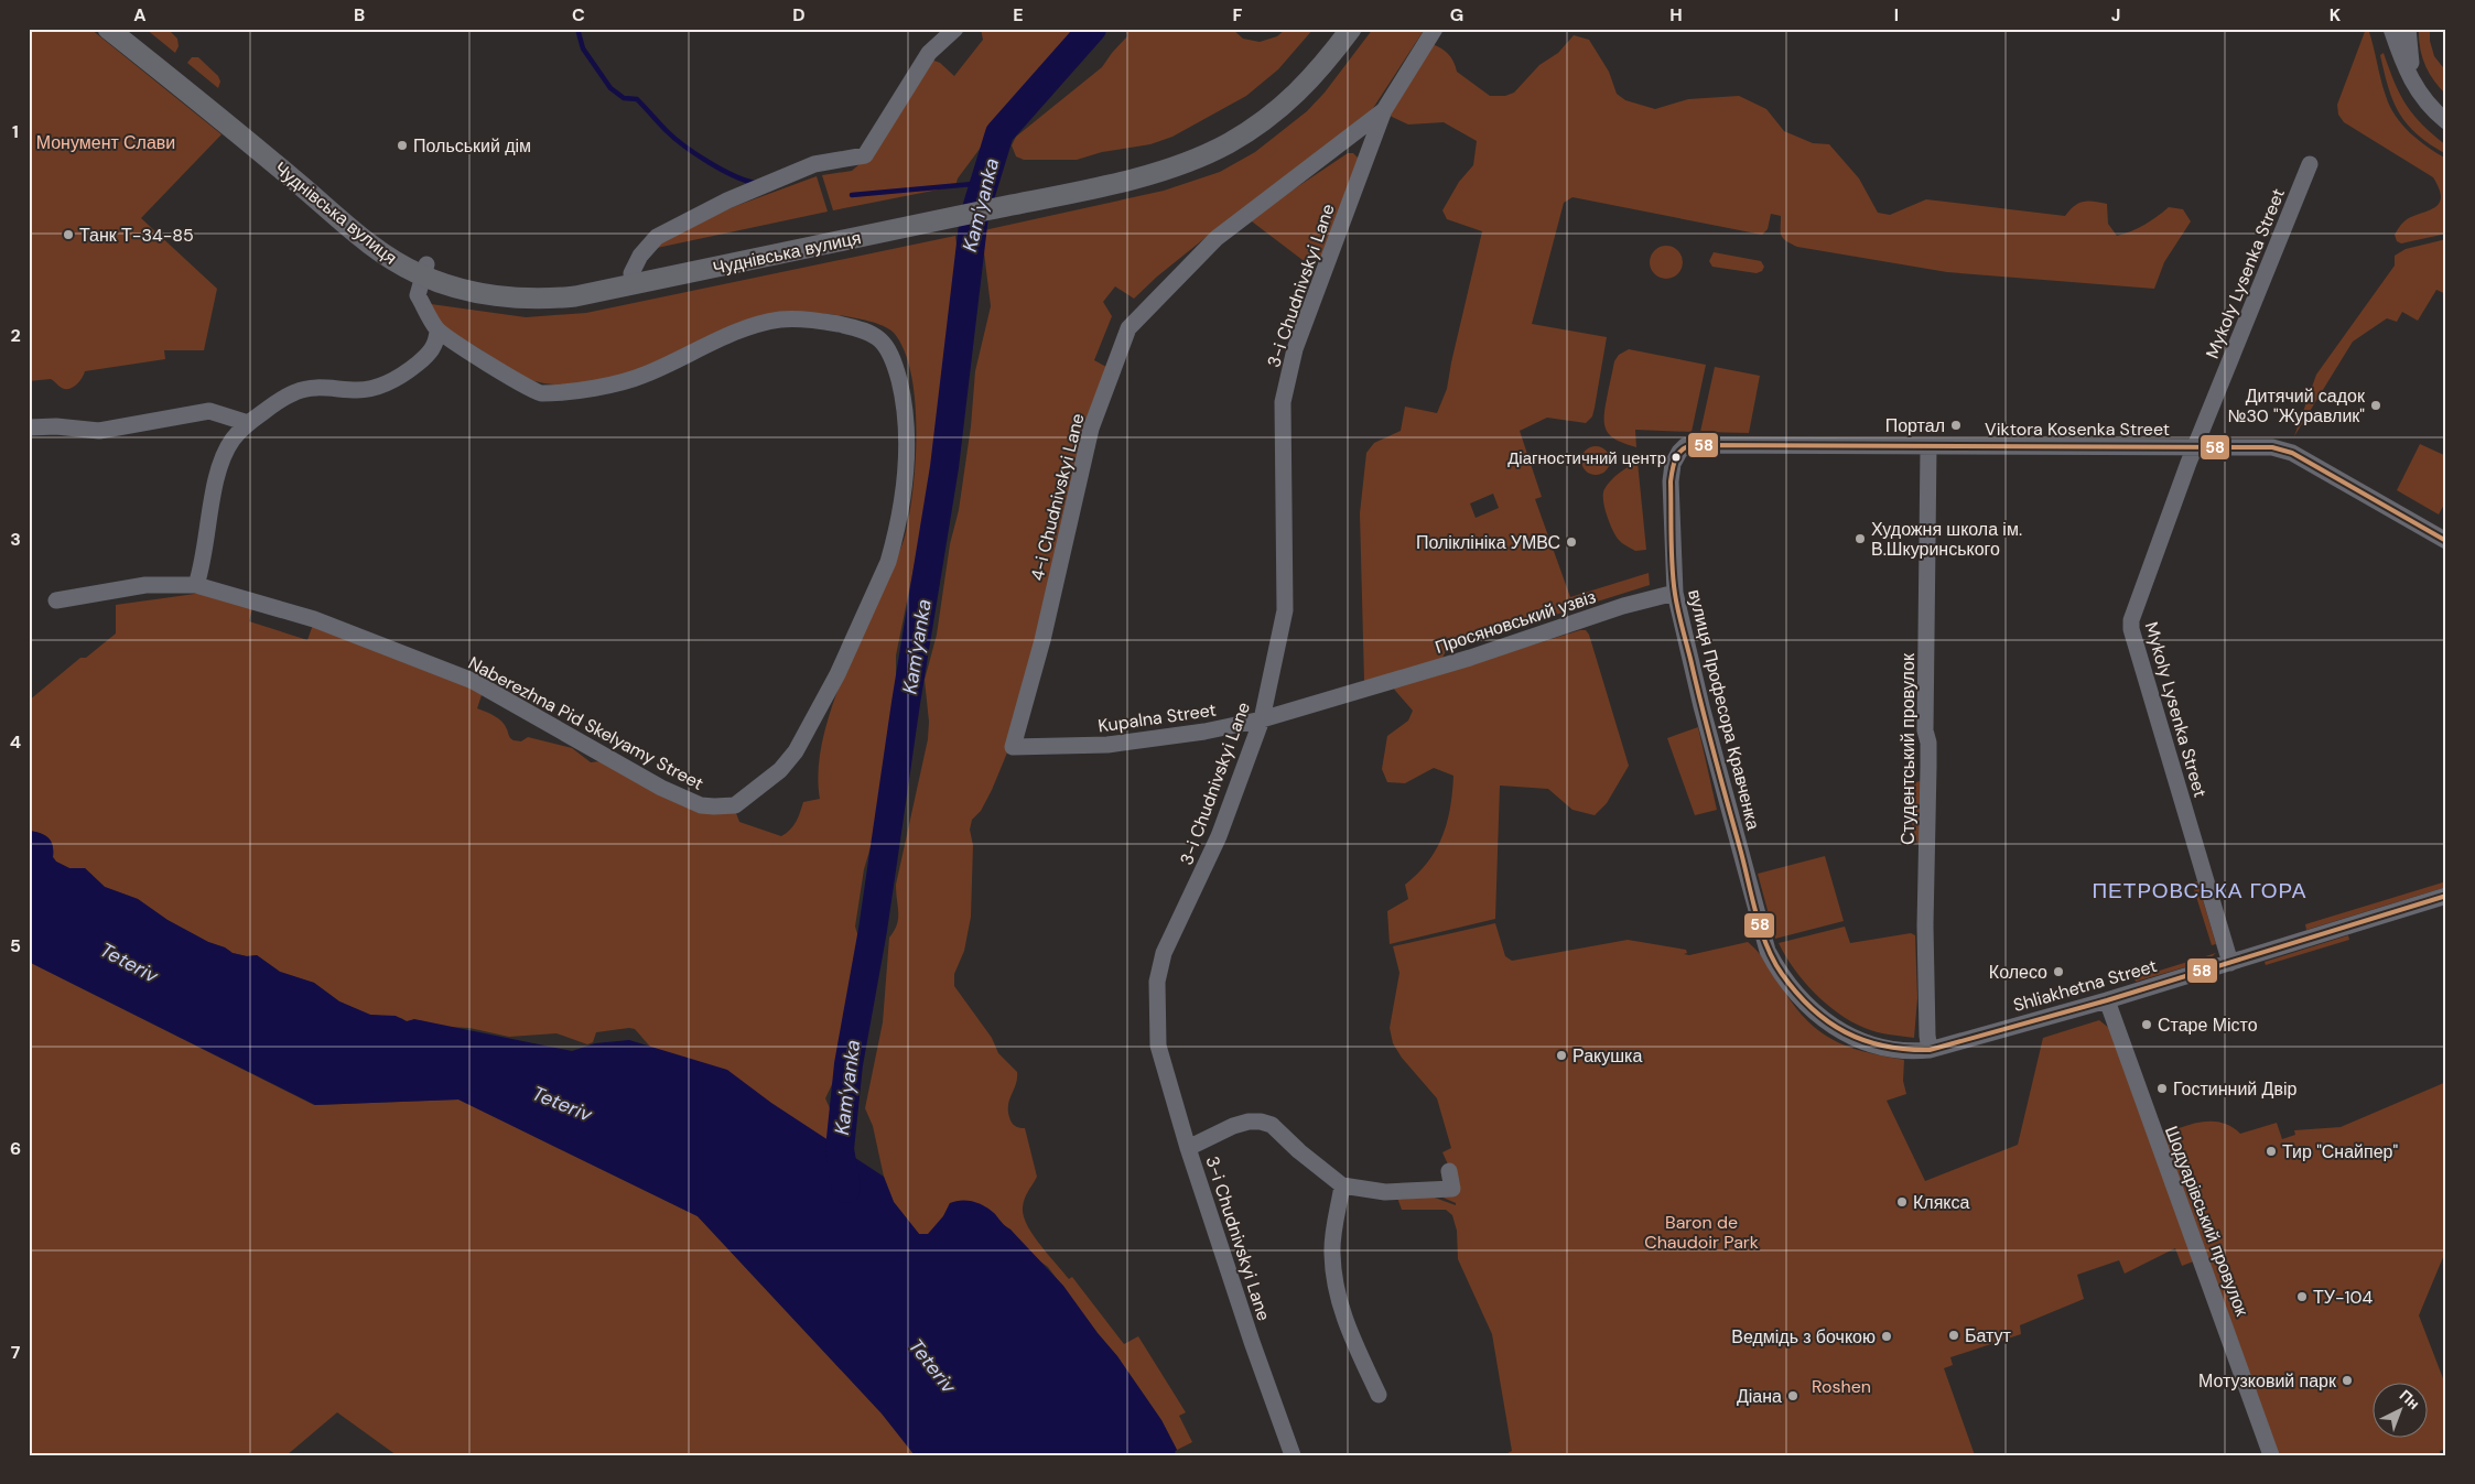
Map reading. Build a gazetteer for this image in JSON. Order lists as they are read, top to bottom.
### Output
{
  "streets": {
    "main road": ["Чуднівська вулиця"],
    "street": [
      "Mykoly Lysenka Street",
      "3-i Chudnivskyi Lane",
      "Viktora Kosenka Street",
      "4-i Chudnivskyi Lane",
      "Просяновський узвіз",
      "вулиця Професора Кравченка",
      "Kupalna Street",
      "Naberezhna Pid Skelyamy Street",
      "Студентський провулок",
      "Shliakhetna Street",
      "Шодуарівський провулок"
    ]
  },
  "crossings": [
    ["Чуднівська вулиця", "Naberezhna Pid Skelyamy Street"],
    ["Mykoly Lysenka Street", "Viktora Kosenka Street"],
    ["Mykoly Lysenka Street", "Shliakhetna Street"],
    ["3-i Chudnivskyi Lane", "4-i Chudnivskyi Lane"],
    ["3-i Chudnivskyi Lane", "Kupalna Street"],
    ["Viktora Kosenka Street", "вулиця Професора Кравченка"],
    ["Viktora Kosenka Street", "Студентський провулок"],
    ["4-i Chudnivskyi Lane", "Kupalna Street"],
    ["Просяновський узвіз", "вулиця Професора Кравченка"],
    ["Просяновський узвіз", "Kupalna Street"],
    ["вулиця Професора Кравченка", "Shliakhetna Street"],
    ["Студентський провулок", "Shliakhetna Street"],
    ["Shliakhetna Street", "Шодуарівський провулок"]
  ],
  "districts": ["ПЕТРОВСЬКА ГОРА"],
  "water": ["Kam'yanka", "Teteriv"],
  "parks": ["Монумент Слави", "Baron de Chaudoir Park", "Roshen"],
  "places": [
    "Польський дім",
    "Танк Т-34-85",
    "Дитячий садок №30 \"Журавлик\"",
    "Портал",
    "Діагностичний центр",
    "Художня школа ім. В.Шкуринського",
    "Поліклініка УМВС",
    "Колесо",
    "Старе Місто",
    "Ракушка",
    "Гостинний Двір",
    "Тир \"Снайпер\"",
    "Клякса",
    "ТУ-104",
    "Батут",
    "Ведмідь з бочкою",
    "Мотузковий парк",
    "Діана"
  ],
  "lines": ["transit line 58"],
  "north": "top right",
  "grid": {
    "columns": [
      "A",
      "B",
      "C",
      "D",
      "E",
      "F",
      "G",
      "H",
      "I",
      "J",
      "K"
    ],
    "rows": [
      "1",
      "2",
      "3",
      "4",
      "5",
      "6",
      "7"
    ]
  }
}
